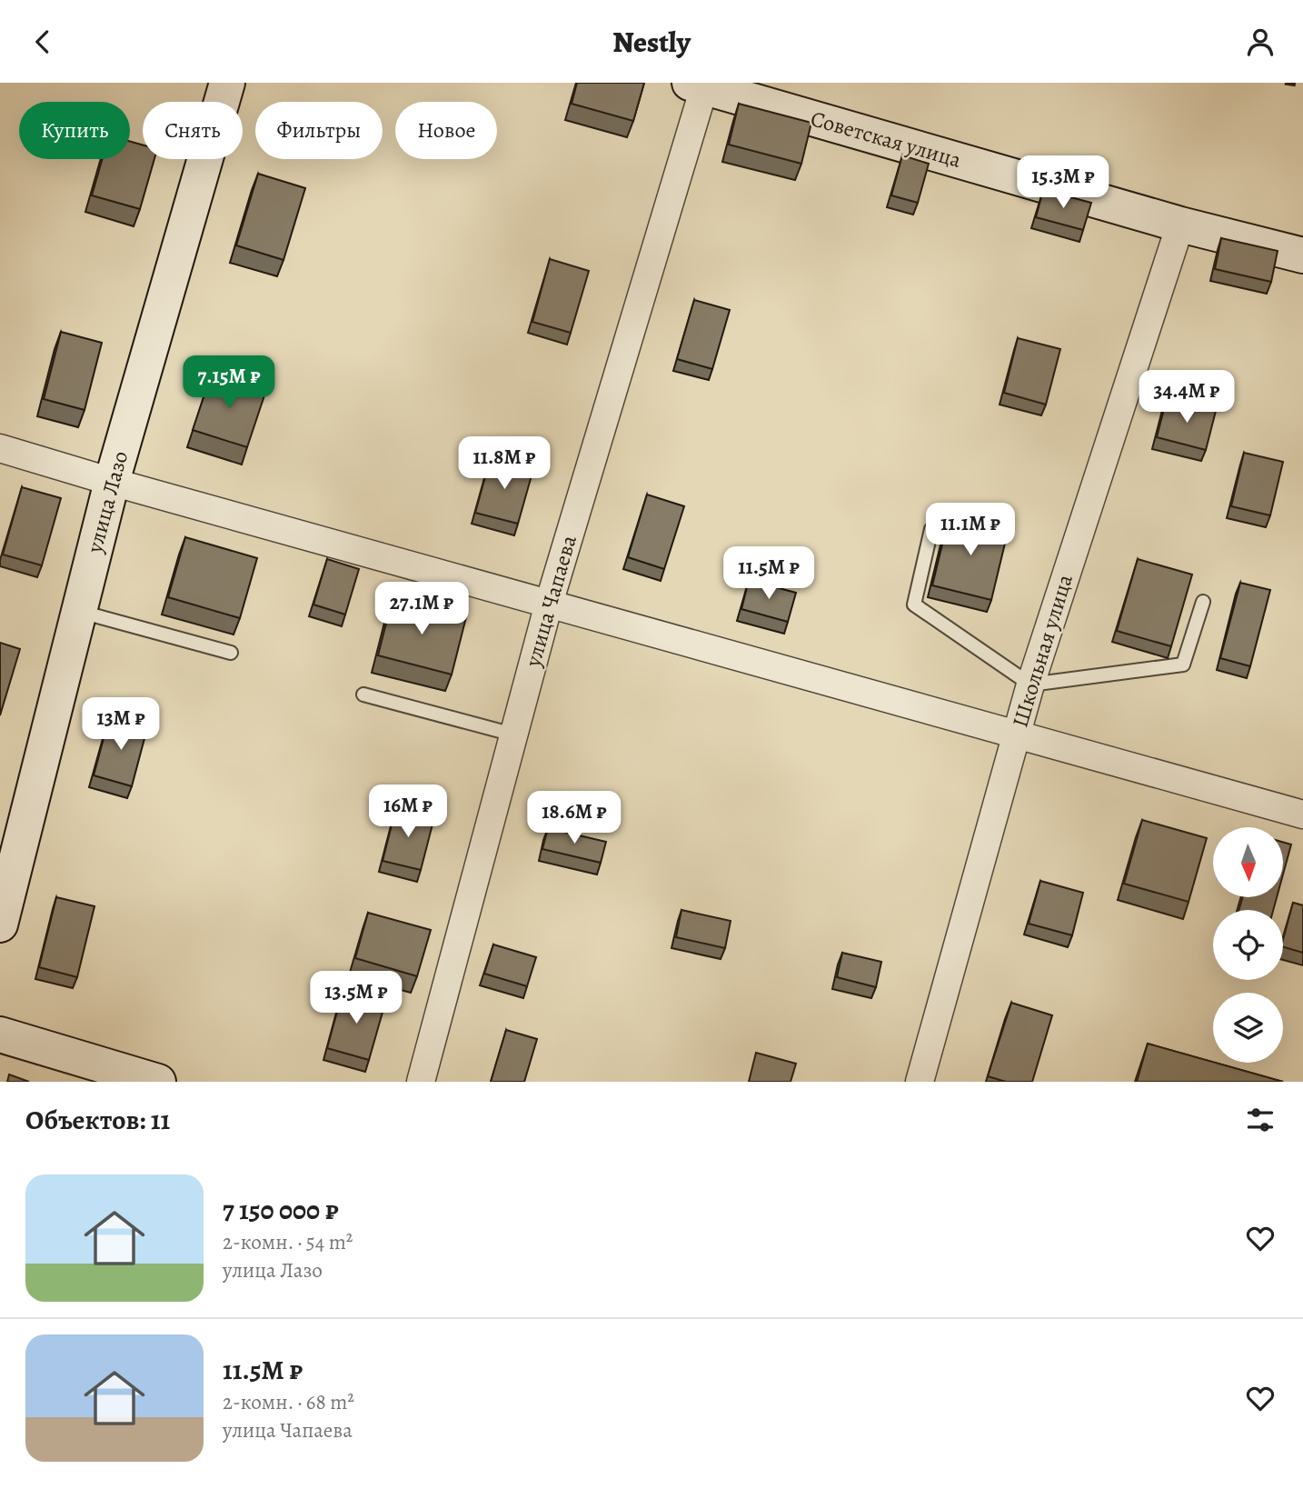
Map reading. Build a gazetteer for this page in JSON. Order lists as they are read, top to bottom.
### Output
{
  "streets": {
    "street": [
      "Советская улица",
      "улица Лазо",
      "улица Чапаева",
      "Школьная улица"
    ]
  },
  "crossings": [
    ["Советская улица", "улица Чапаева"],
    ["Советская улица", "Школьная улица"]
  ],
  "north": "bottom",
  "page": {
    "header": "Nestly",
    "chip": [
      "Купить",
      "Снять",
      "Фильтры",
      "Новое"
    ],
    "price": [
      "15.3M ₽",
      "7.15M ₽",
      "34.4M ₽",
      "11.8M ₽",
      "11.1M ₽",
      "11.5M ₽",
      "27.1M ₽",
      "13M ₽",
      "16M ₽",
      "18.6M ₽",
      "13.5M ₽"
    ],
    "heading": "Объектов: 11",
    "list": [
      {
        "name": "7 150 000 ₽",
        "note": "2-комн. · 54 m² · улица Лазо"
      },
      {
        "name": "11.5M ₽",
        "note": "2-комн. · 68 m² · улица Чапаева"
      }
    ]
  }
}
